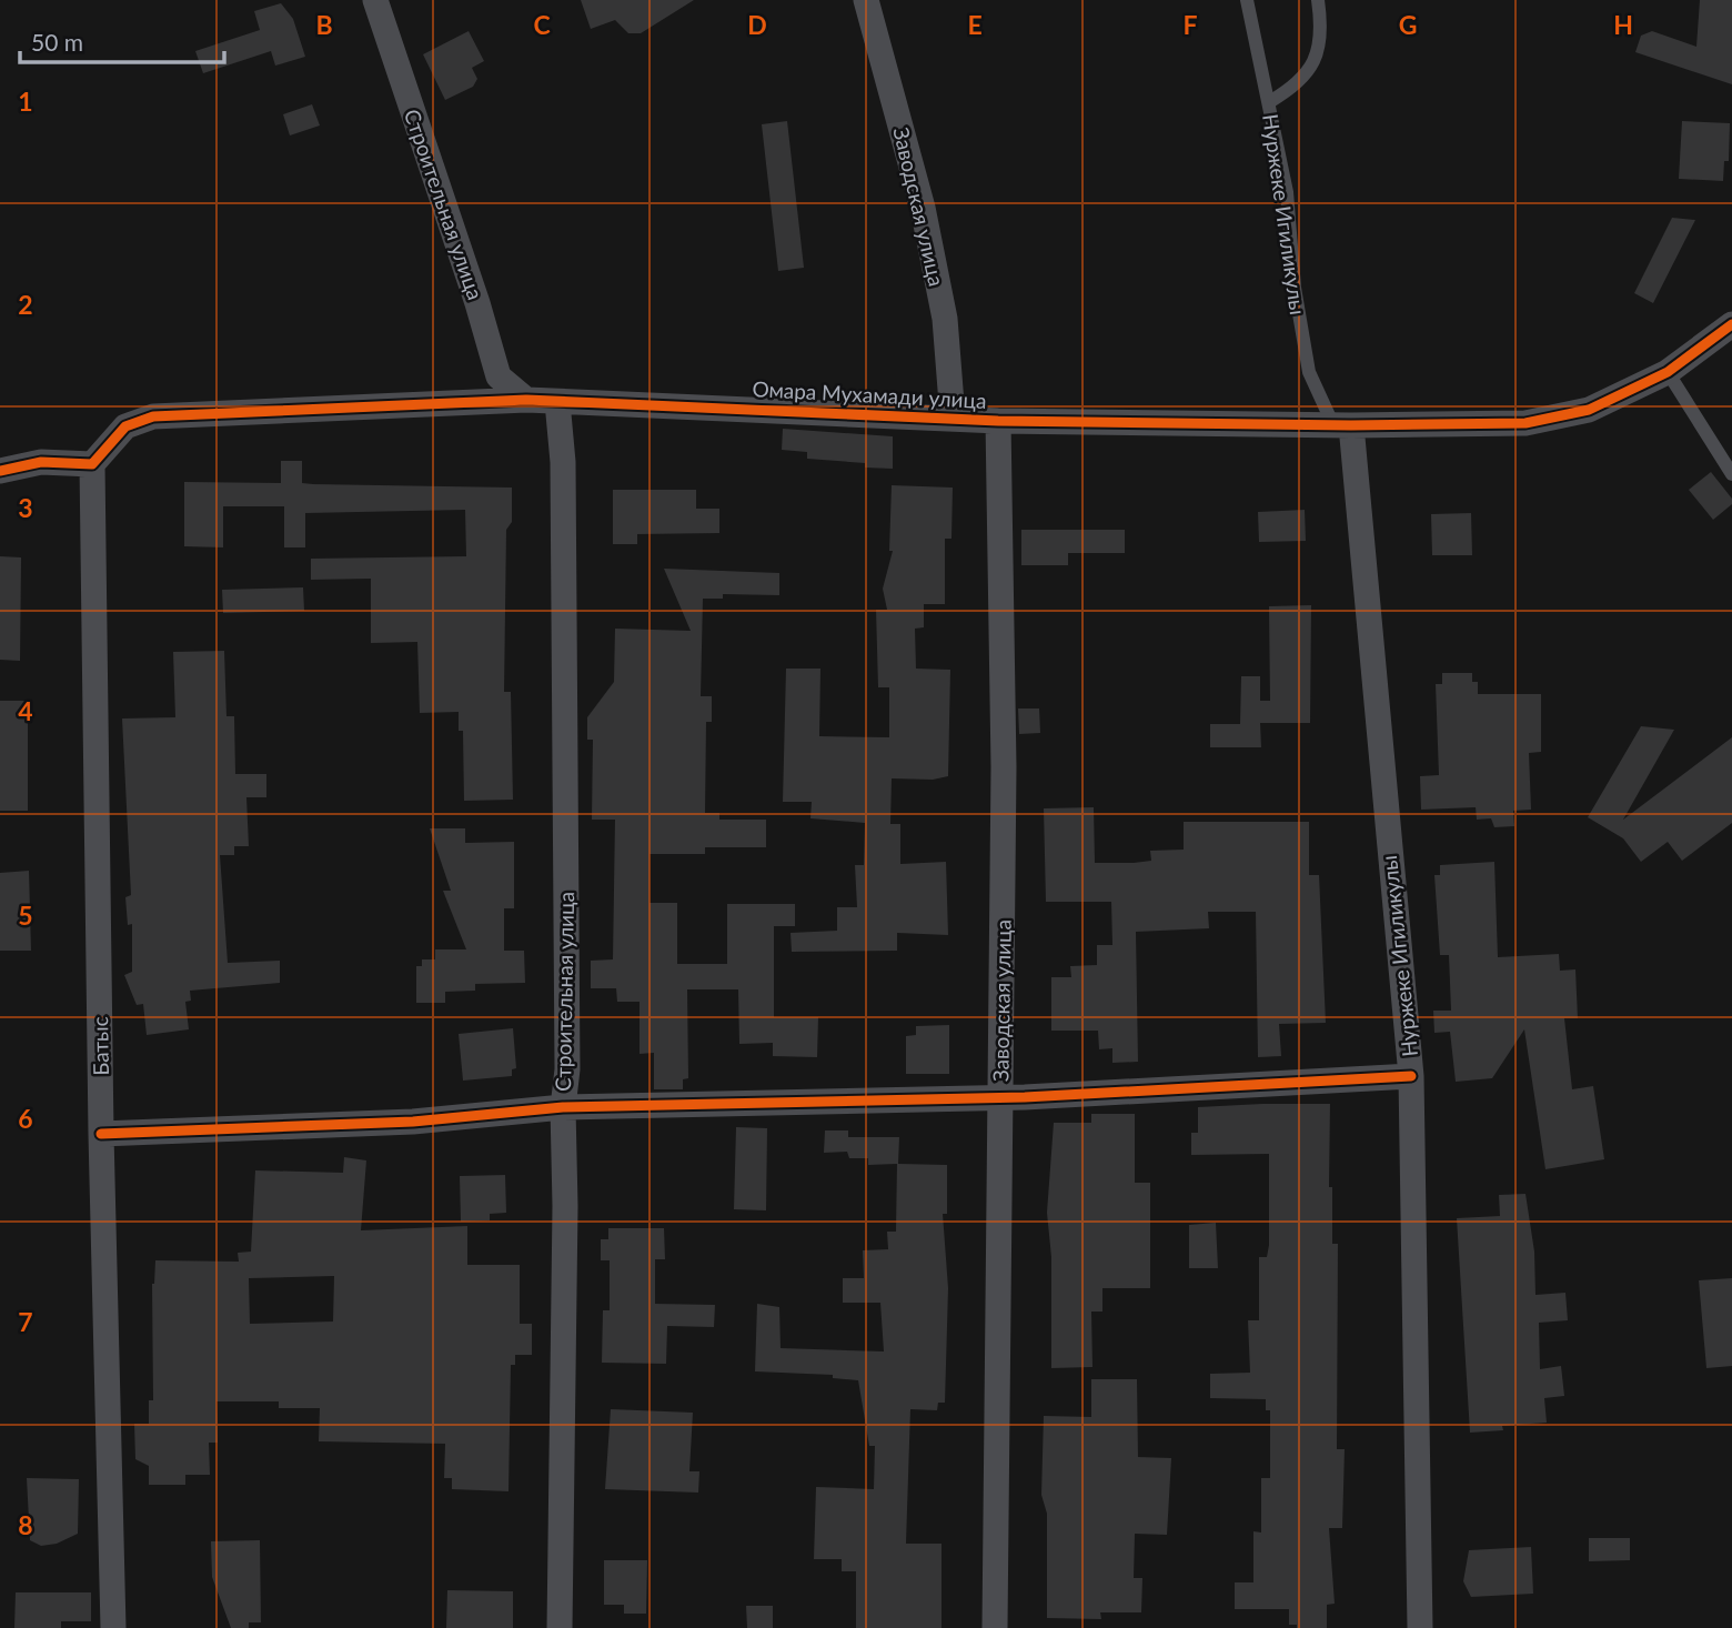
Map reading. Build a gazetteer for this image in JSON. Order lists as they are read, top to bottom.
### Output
{
  "streets": {
    "street": [
      "Строительная улица",
      "Заводская улица",
      "Нуржеке Игиликулы",
      "Омара Мухамади улица",
      "Батыс"
    ]
  },
  "crossings": [
    ["Строительная улица", "Омара Мухамади улица"],
    ["Заводская улица", "Омара Мухамади улица"],
    ["Нуржеке Игиликулы", "Омара Мухамади улица"],
    ["Омара Мухамади улица", "Батыс"]
  ],
  "scale_bar": "50 m",
  "grid": {
    "columns": [
      "B",
      "C",
      "D",
      "E",
      "F",
      "G",
      "H"
    ],
    "rows": [
      "1",
      "2",
      "3",
      "4",
      "5",
      "6",
      "7",
      "8"
    ]
  }
}
